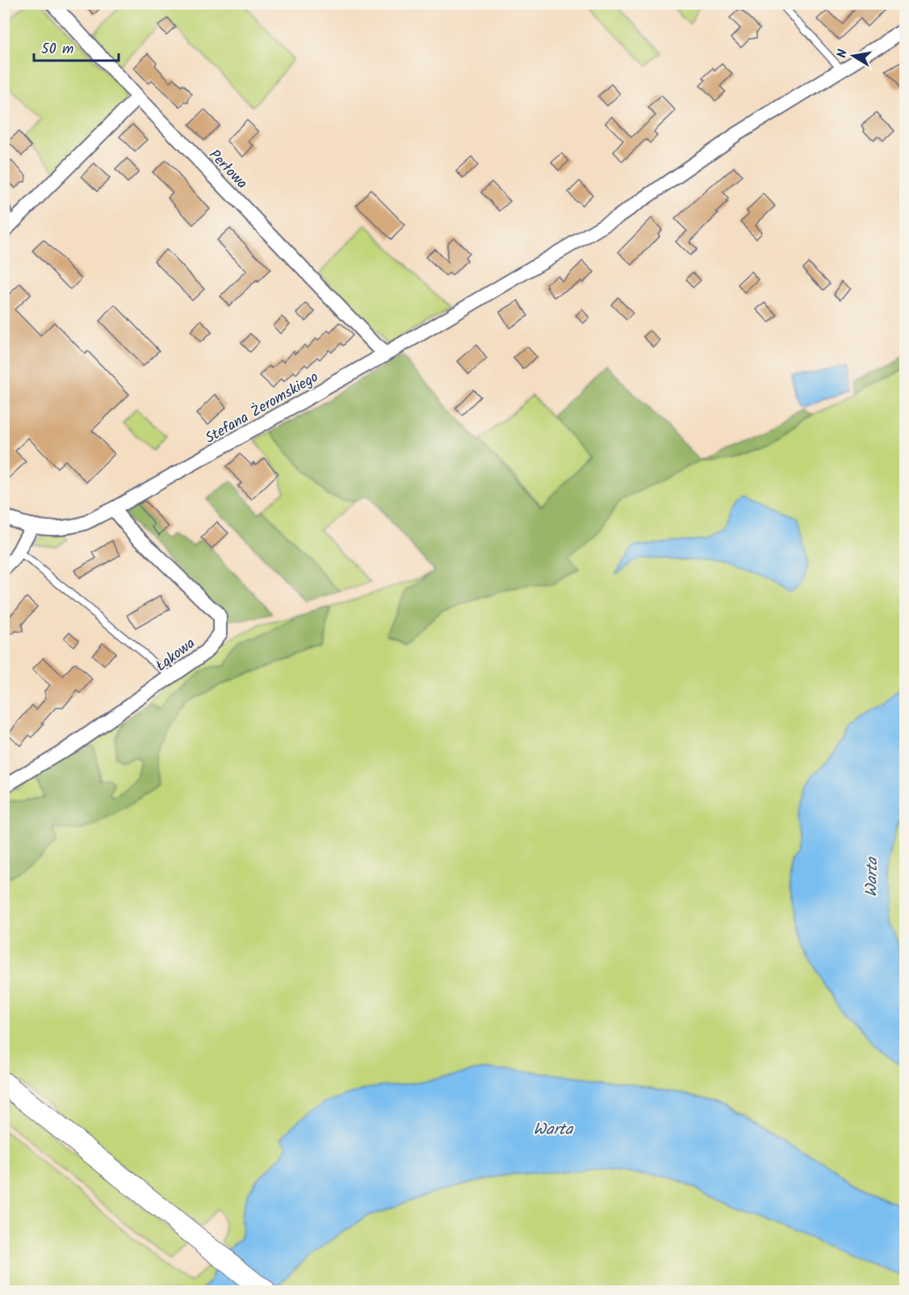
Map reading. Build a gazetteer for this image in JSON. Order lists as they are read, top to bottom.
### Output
{
  "streets": {
    "street": ["Perłowa", "Stefana Żeromskiego", "Łąkowa"]
  },
  "crossings": [
    ["Perłowa", "Stefana Żeromskiego"],
    ["Stefana Żeromskiego", "Łąkowa"]
  ],
  "water": ["Warta"],
  "scale_bar": "50 m",
  "north": "left"
}
